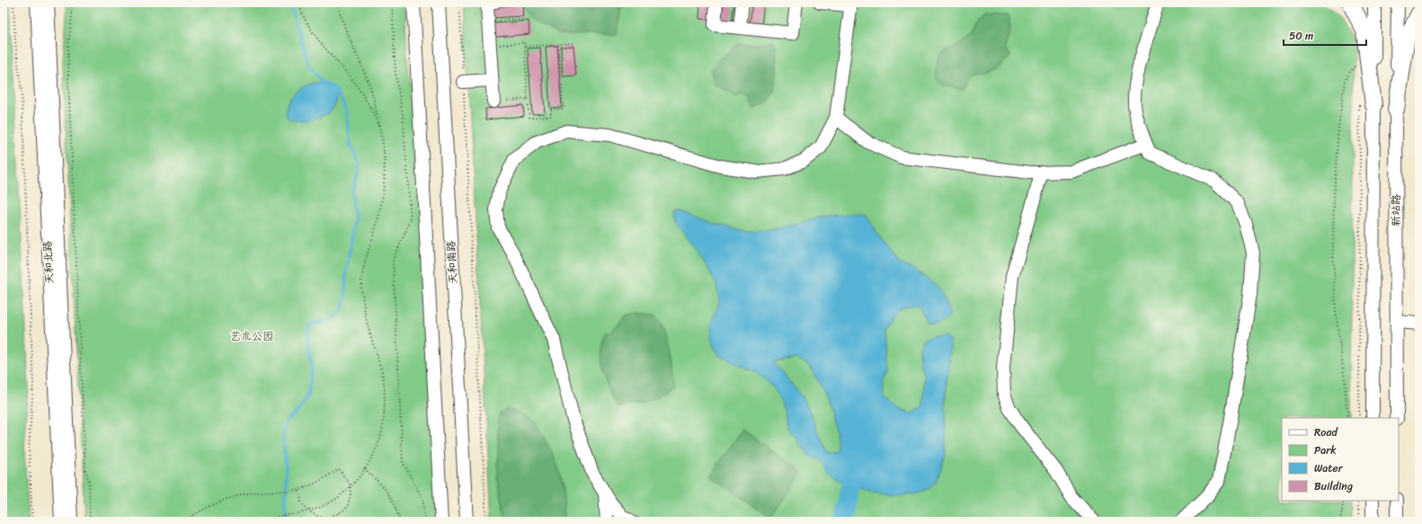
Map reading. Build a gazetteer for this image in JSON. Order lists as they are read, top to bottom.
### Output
{
  "streets": {
    "street": ["新站路", "天和北路", "天和南路"]
  },
  "parks": ["艺术公园"],
  "legend": [
    "Road",
    "Park",
    "Water",
    "Building"
  ],
  "scale_bar": "50 m"
}
